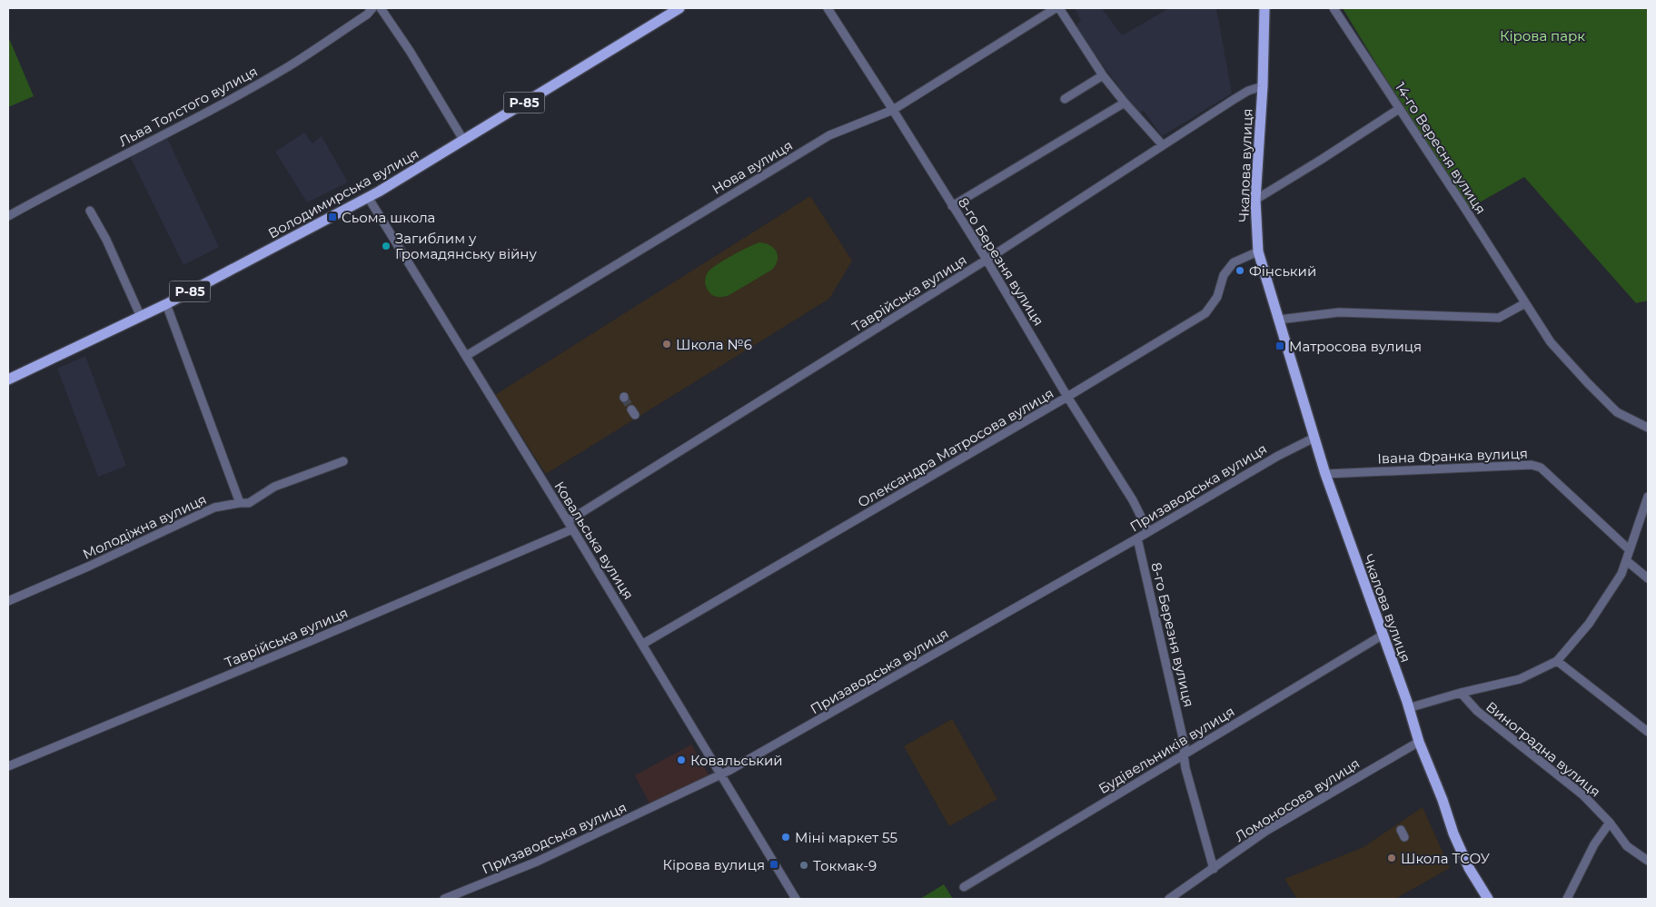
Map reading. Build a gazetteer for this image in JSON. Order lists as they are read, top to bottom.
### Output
{
  "streets": {
    "main road": ["Р-85", "Чкалова вулиця", "Володимирська вулиця"],
    "street": [
      "Льва Толстого вулиця",
      "14-го Вересня вулиця",
      "Нова вулиця",
      "8-го Березня вулиця",
      "Таврійська вулиця",
      "Олександра Матросова вулиця",
      "Івана Франка вулиця",
      "Призаводська вулиця",
      "Молодіжна вулиця",
      "Ковальська вулиця",
      "Виноградна вулиця",
      "Будівельників вулиця",
      "Ломоносова вулиця"
    ]
  },
  "crossings": [
    ["Чкалова вулиця", "Таврійська вулиця"],
    ["Чкалова вулиця", "Олександра Матросова вулиця"],
    ["Чкалова вулиця", "Івана Франка вулиця"],
    ["Чкалова вулиця", "Призаводська вулиця"],
    ["Чкалова вулиця", "Будівельників вулиця"],
    ["Чкалова вулиця", "Ломоносова вулиця"],
    ["Нова вулиця", "8-го Березня вулиця"],
    ["Нова вулиця", "Ковальська вулиця"],
    ["Володимирська вулиця", "Ковальська вулиця"],
    ["8-го Березня вулиця", "Таврійська вулиця"],
    ["8-го Березня вулиця", "Олександра Матросова вулиця"],
    ["8-го Березня вулиця", "Призаводська вулиця"],
    ["8-го Березня вулиця", "Будівельників вулиця"],
    ["8-го Березня вулиця", "Ломоносова вулиця"],
    ["Таврійська вулиця", "Ковальська вулиця"],
    ["Олександра Матросова вулиця", "Ковальська вулиця"],
    ["Призаводська вулиця", "Ковальська вулиця"]
  ],
  "parks": ["Кірова парк"],
  "places": {
    "transit": ["Сьома школа", "Матросова вулиця", "Кірова вулиця"],
    "other": [
      "Загиблим у Громадянську війну",
      "Фінський",
      "Школа №6",
      "Ковальський",
      "Міні маркет 55",
      "Школа ТСОУ",
      "Токмак-9"
    ]
  }
}
